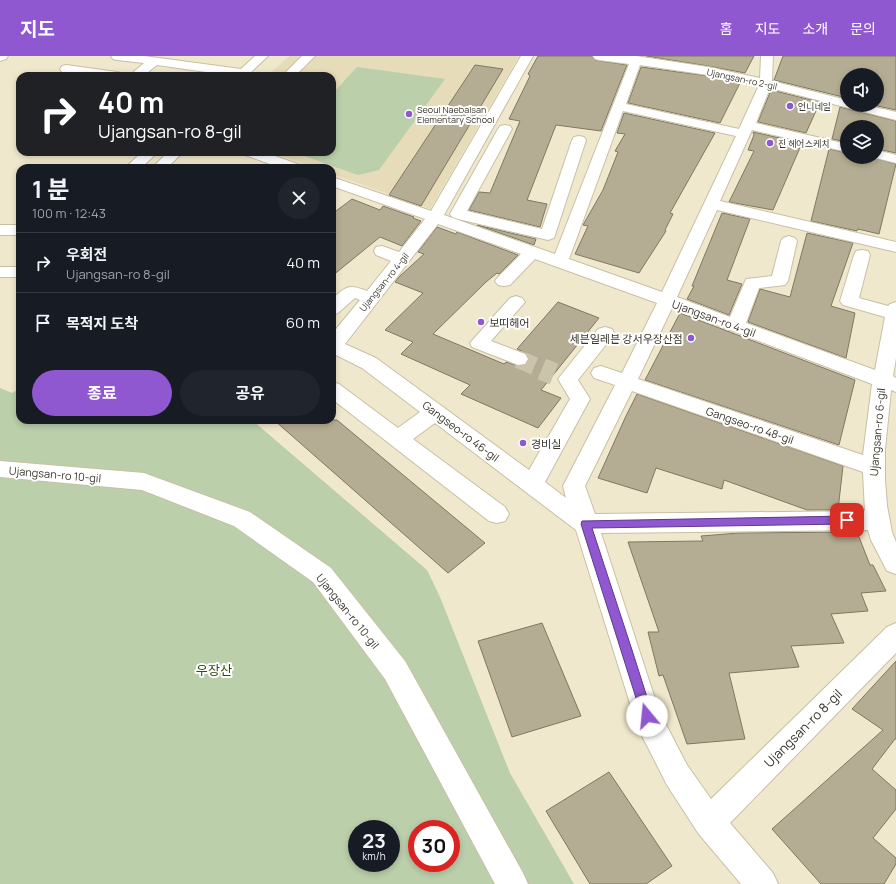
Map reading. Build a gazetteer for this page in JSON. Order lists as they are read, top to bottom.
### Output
{
  "streets": {
    "street": [
      "Ujangsan-ro 2-gil",
      "Ujangsan-ro 4-gil",
      "Gangseo-ro 48-gil",
      "Gangseo-ro 46-gil",
      "Ujangsan-ro 6-gil",
      "Ujangsan-ro 10-gil",
      "Ujangsan-ro 8-gil"
    ]
  },
  "crossings": [
    ["Ujangsan-ro 4-gil", "Ujangsan-ro 6-gil"],
    ["Gangseo-ro 48-gil", "Ujangsan-ro 6-gil"]
  ],
  "parks": ["우장산"],
  "places": [
    "언니네일",
    "Seoul Naebalsan Elementary School",
    "진 헤어스케치",
    "보띠헤어",
    "세븐일레븐 강서우장산점",
    "경비실"
  ],
  "page": {
    "header": "지도",
    "nav": [
      "홈",
      "지도",
      "소개",
      "문의"
    ],
    "turn": ["40 m", "Ujangsan-ro 8-gil"],
    "heading": ["1 분", "100 m · 12:43"],
    "list": [
      {
        "name": "우회전",
        "note": "Ujangsan-ro 8-gil",
        "value": "40 m"
      },
      {
        "name": "목적지 도착",
        "value": "60 m"
      }
    ],
    "buttons": ["종료", "공유"],
    "speed": "23 km/h",
    "limit": "30"
  }
}
